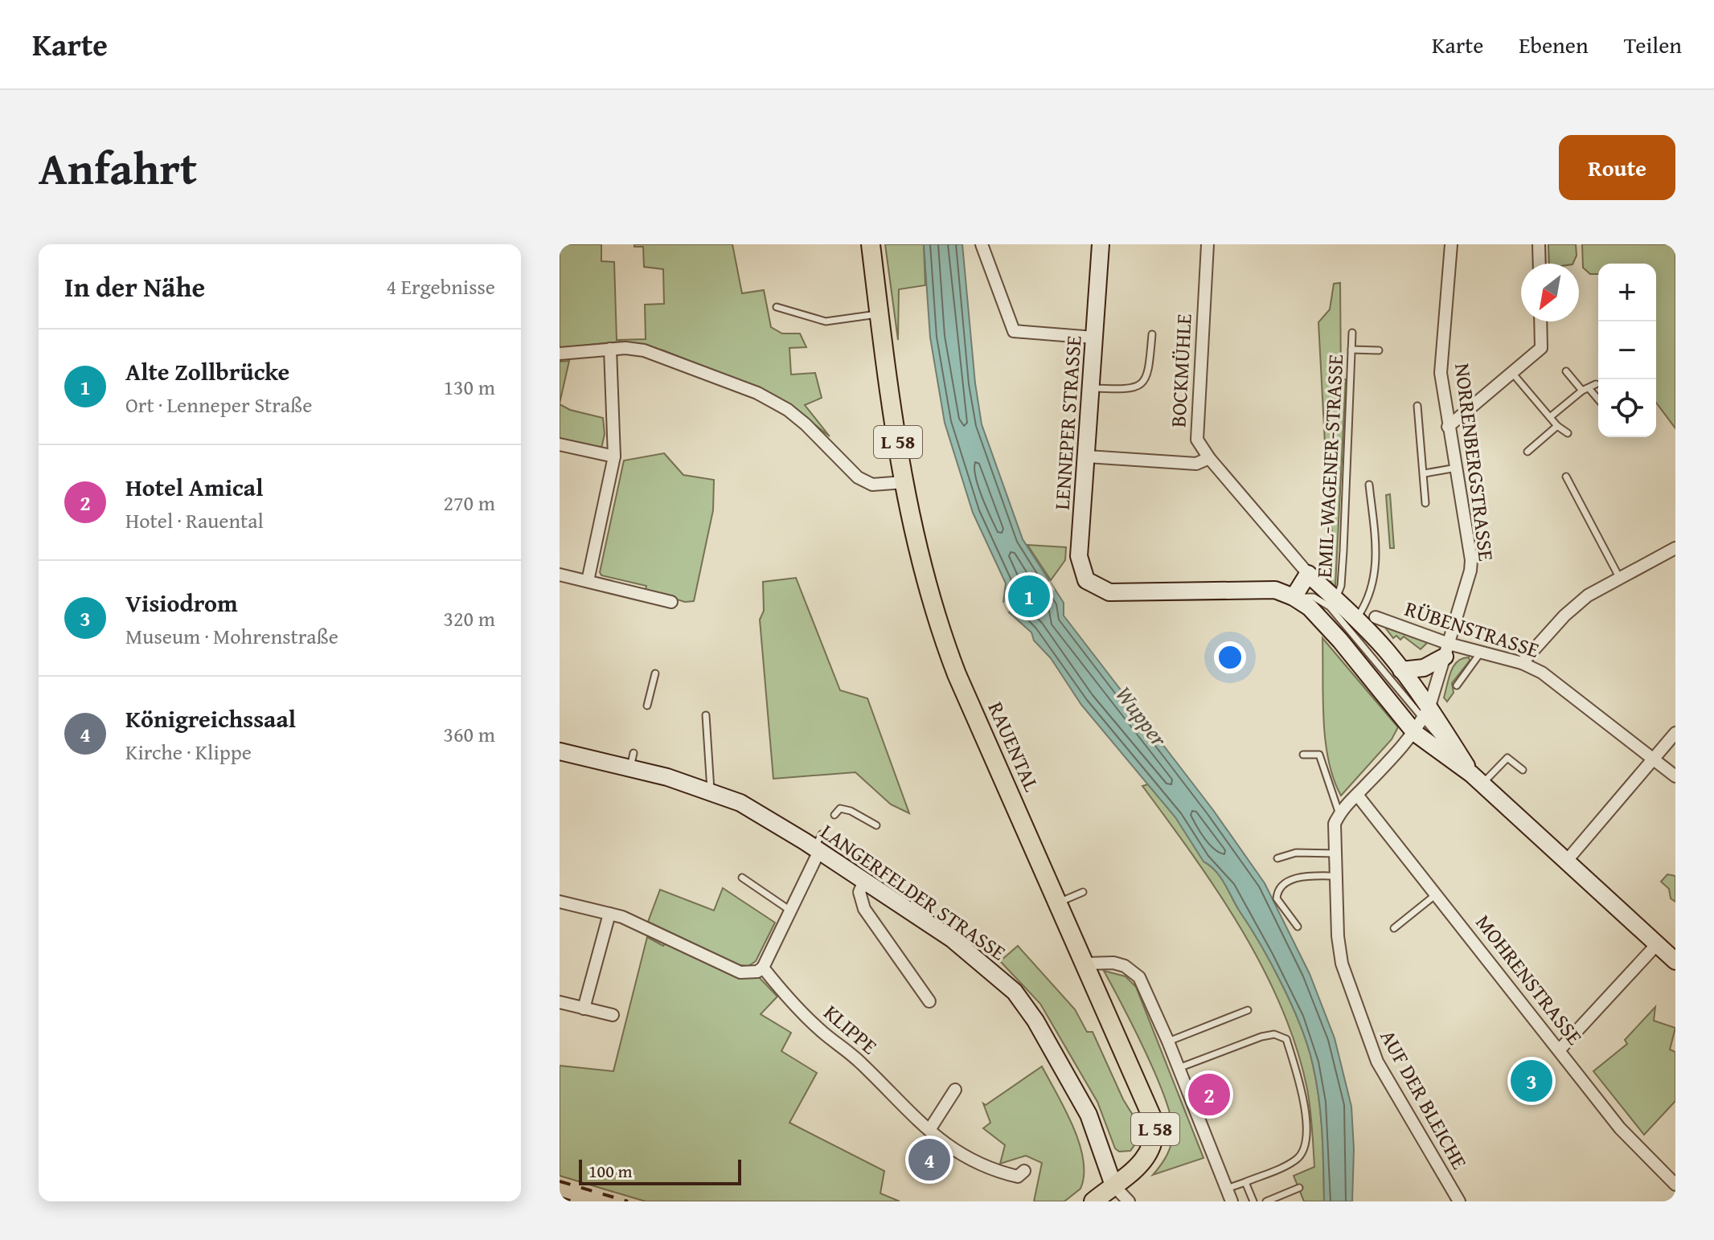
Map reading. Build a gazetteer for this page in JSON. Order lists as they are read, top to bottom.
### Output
{
  "streets": {
    "main road": [
      "LENNEPER STRASSE",
      "L 58",
      "RAUENTAL",
      "LANGERFELDER STRASSE"
    ],
    "street": [
      "BOCKMÜHLE",
      "NORRENBERGSTRASSE",
      "RÜBENSTRASSE",
      "MOHRENSTRASSE",
      "KLIPPE",
      "AUF DER BLEICHE"
    ],
    "lane": ["EMIL-WAGENER-STRASSE"]
  },
  "crossings": [
    ["L 58", "RAUENTAL"],
    ["L 58", "LANGERFELDER STRASSE"],
    ["NORRENBERGSTRASSE", "RÜBENSTRASSE"]
  ],
  "water": ["Wupper"],
  "scale_bar": "100 m",
  "north": "bottom left",
  "page": {
    "header": "Karte",
    "nav": ["Karte", "Ebenen", "Teilen"],
    "title": "Anfahrt",
    "buttons": "Route",
    "heading": ["In der Nähe", "4 Ergebnisse"],
    "map_buttons": ["+", "−"],
    "list": [
      {
        "mark": "1",
        "name": "Alte Zollbrücke",
        "note": "Ort · Lenneper Straße",
        "value": "130 m"
      },
      {
        "mark": "2",
        "name": "Hotel Amical",
        "note": "Hotel · Rauental",
        "value": "270 m"
      },
      {
        "mark": "3",
        "name": "Visiodrom",
        "note": "Museum · Mohrenstraße",
        "value": "320 m"
      },
      {
        "mark": "4",
        "name": "Königreichssaal",
        "note": "Kirche · Klippe",
        "value": "360 m"
      }
    ],
    "pins": [
      "1",
      "3",
      "2",
      "4"
    ],
    "scale": "100 m"
  }
}
